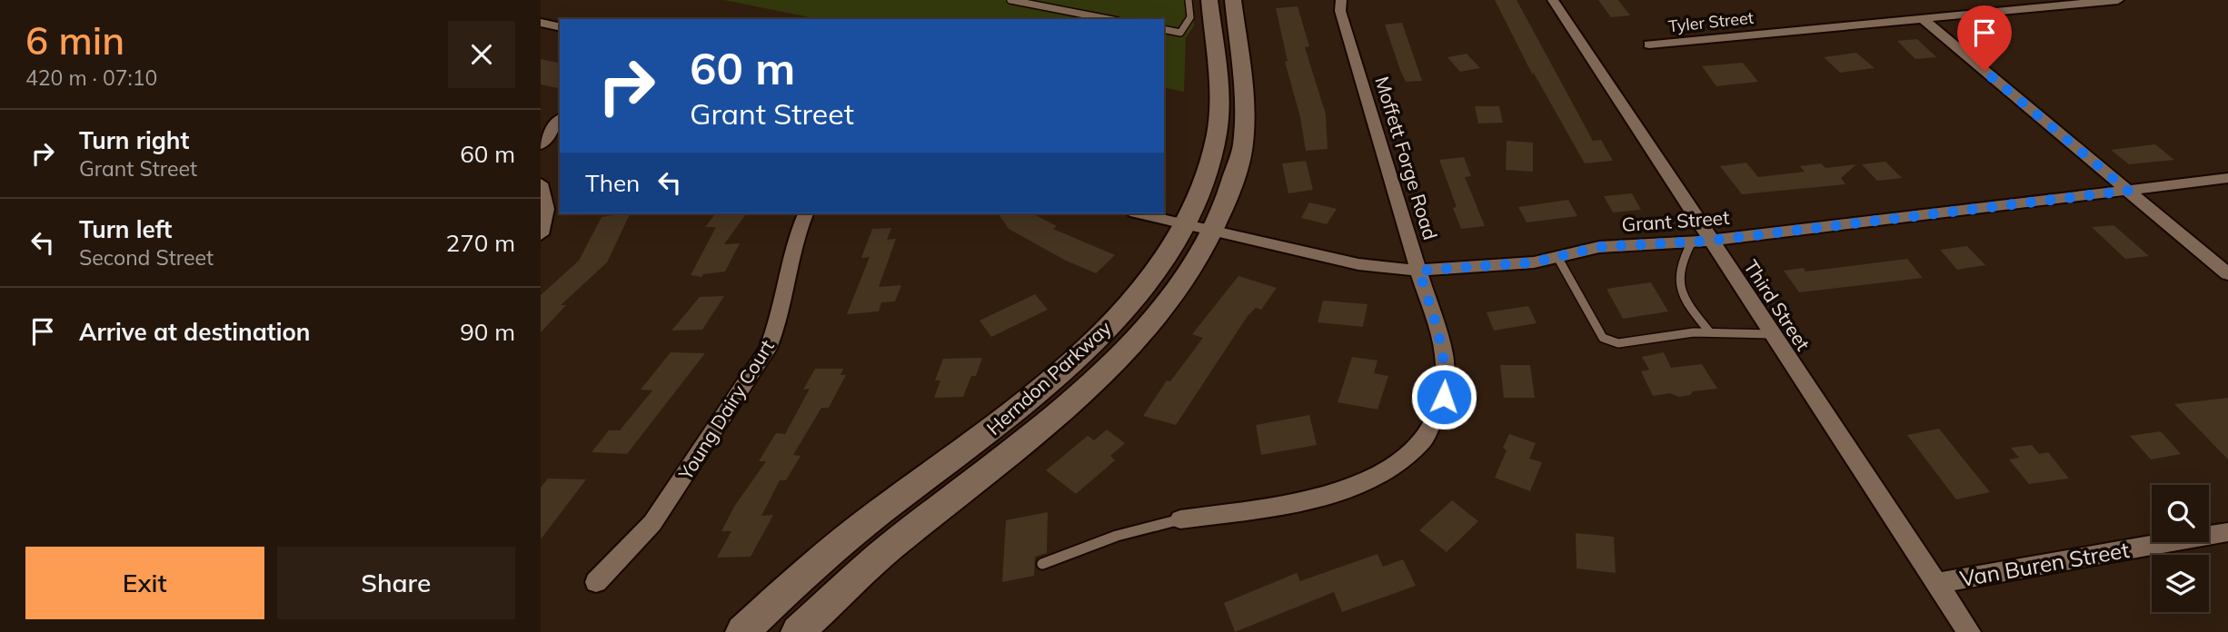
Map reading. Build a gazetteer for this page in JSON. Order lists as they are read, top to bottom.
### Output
{
  "streets": {
    "main road": ["Herndon Parkway"],
    "street": [
      "Tyler Street",
      "Moffett Forge Road",
      "Grant Street",
      "Third Street",
      "Young Dairy Court",
      "Van Buren Street"
    ]
  },
  "crossings": [
    ["Moffett Forge Road", "Grant Street"],
    ["Grant Street", "Third Street"],
    ["Grant Street", "Herndon Parkway"],
    ["Third Street", "Van Buren Street"]
  ],
  "page": {
    "heading": ["6 min", "420 m · 07:10"],
    "turn": ["60 m", "Grant Street"],
    "list": [
      {
        "name": "Turn right",
        "note": "Grant Street",
        "value": "60 m"
      },
      {
        "name": "Turn left",
        "note": "Second Street",
        "value": "270 m"
      },
      {
        "name": "Arrive at destination",
        "value": "90 m"
      }
    ],
    "then": "Then",
    "buttons": ["Exit", "Share"]
  }
}
